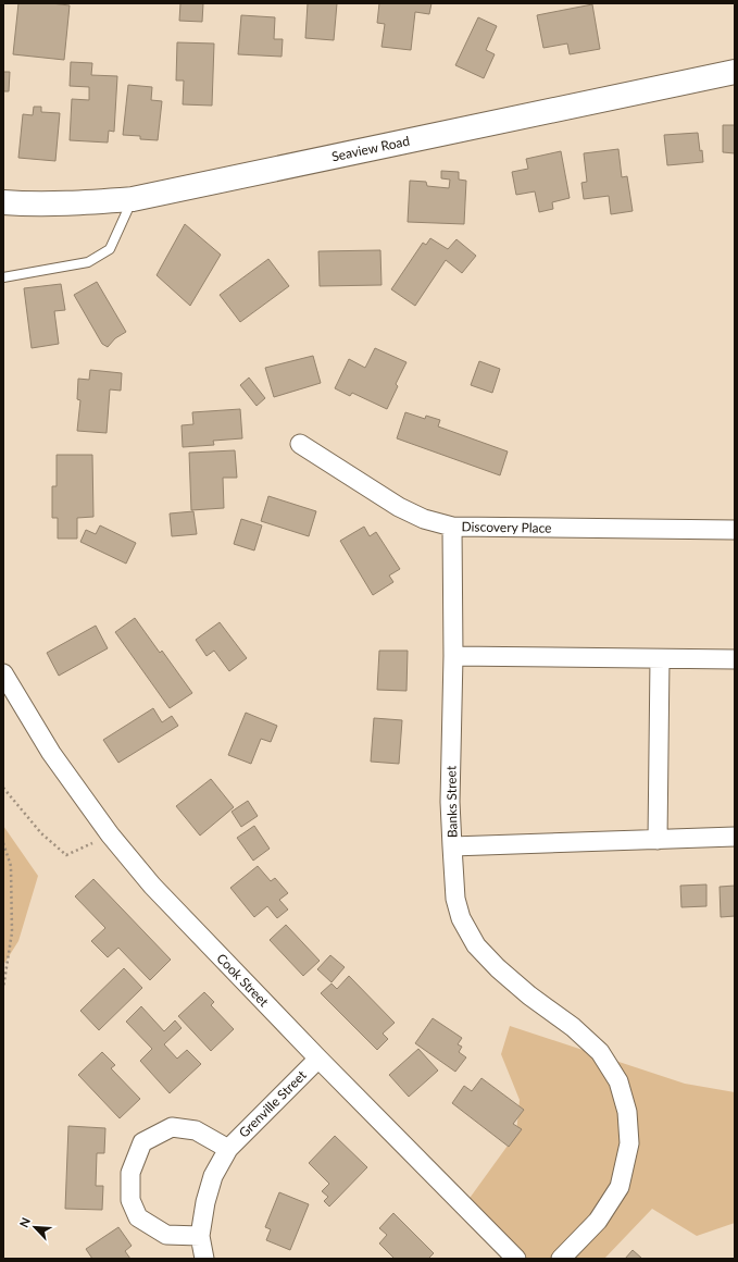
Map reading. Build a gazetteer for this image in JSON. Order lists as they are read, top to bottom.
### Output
{
  "streets": {
    "street": [
      "Seaview Road",
      "Discovery Place",
      "Banks Street",
      "Cook Street",
      "Grenville Street"
    ]
  },
  "crossings": [
    ["Discovery Place", "Banks Street"],
    ["Cook Street", "Grenville Street"]
  ],
  "north": "top left"
}
